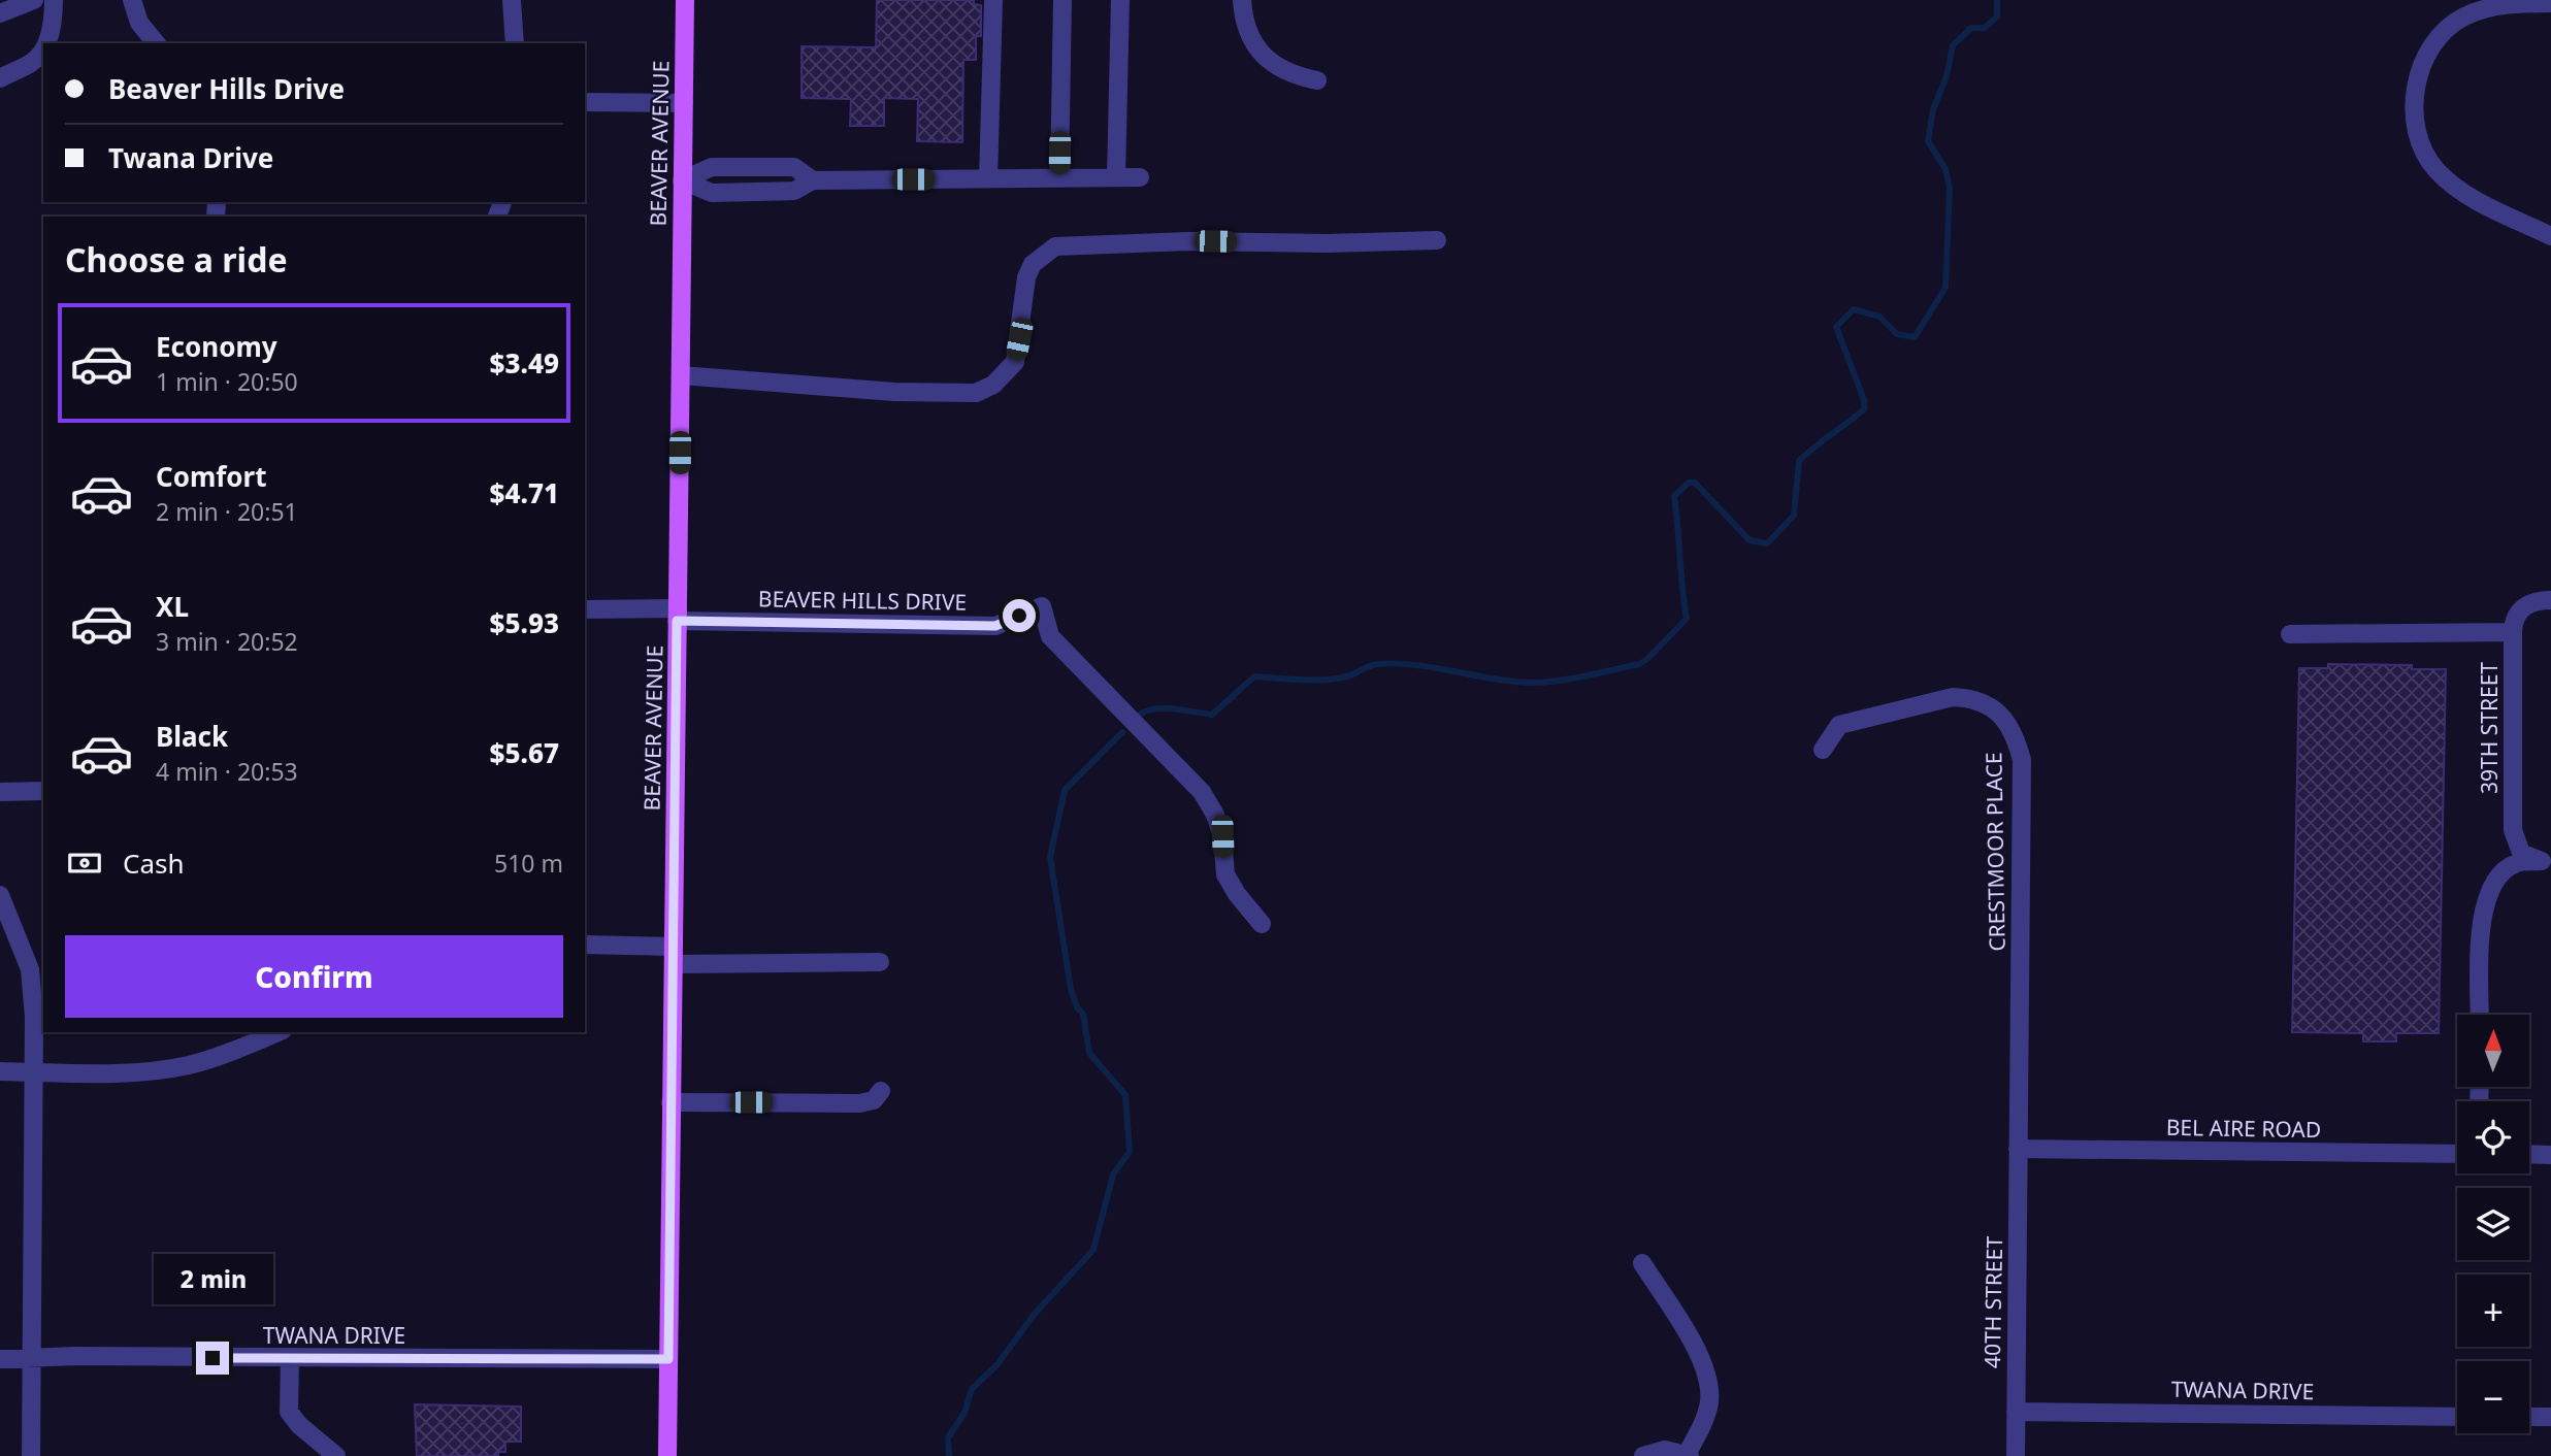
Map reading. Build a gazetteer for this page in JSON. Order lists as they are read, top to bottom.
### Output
{
  "streets": {
    "main road": ["BEAVER AVENUE"],
    "street": [
      "BEAVER HILLS DRIVE",
      "39TH STREET",
      "CRESTMOOR PLACE",
      "BEL AIRE ROAD",
      "40TH STREET",
      "TWANA DRIVE"
    ]
  },
  "crossings": [
    ["BEAVER AVENUE", "BEAVER HILLS DRIVE"],
    ["BEAVER AVENUE", "TWANA DRIVE"],
    ["CRESTMOOR PLACE", "BEL AIRE ROAD"],
    ["CRESTMOOR PLACE", "40TH STREET"],
    ["BEL AIRE ROAD", "40TH STREET"],
    ["40TH STREET", "TWANA DRIVE"]
  ],
  "north": "top",
  "page": {
    "banner": ["Beaver Hills Drive", "Twana Drive"],
    "heading": "Choose a ride",
    "list": [
      {
        "name": "Economy",
        "note": "1 min · 20:50",
        "value": "$3.49"
      },
      {
        "name": "Comfort",
        "note": "2 min · 20:51",
        "value": "$4.71"
      },
      {
        "name": "XL",
        "note": "3 min · 20:52",
        "value": "$5.93"
      },
      {
        "name": "Black",
        "note": "4 min · 20:53",
        "value": "$5.67"
      }
    ],
    "pay": ["Cash", "510 m"],
    "buttons": "Confirm",
    "map_buttons": ["+", "−"],
    "bubble": "2 min"
  }
}
